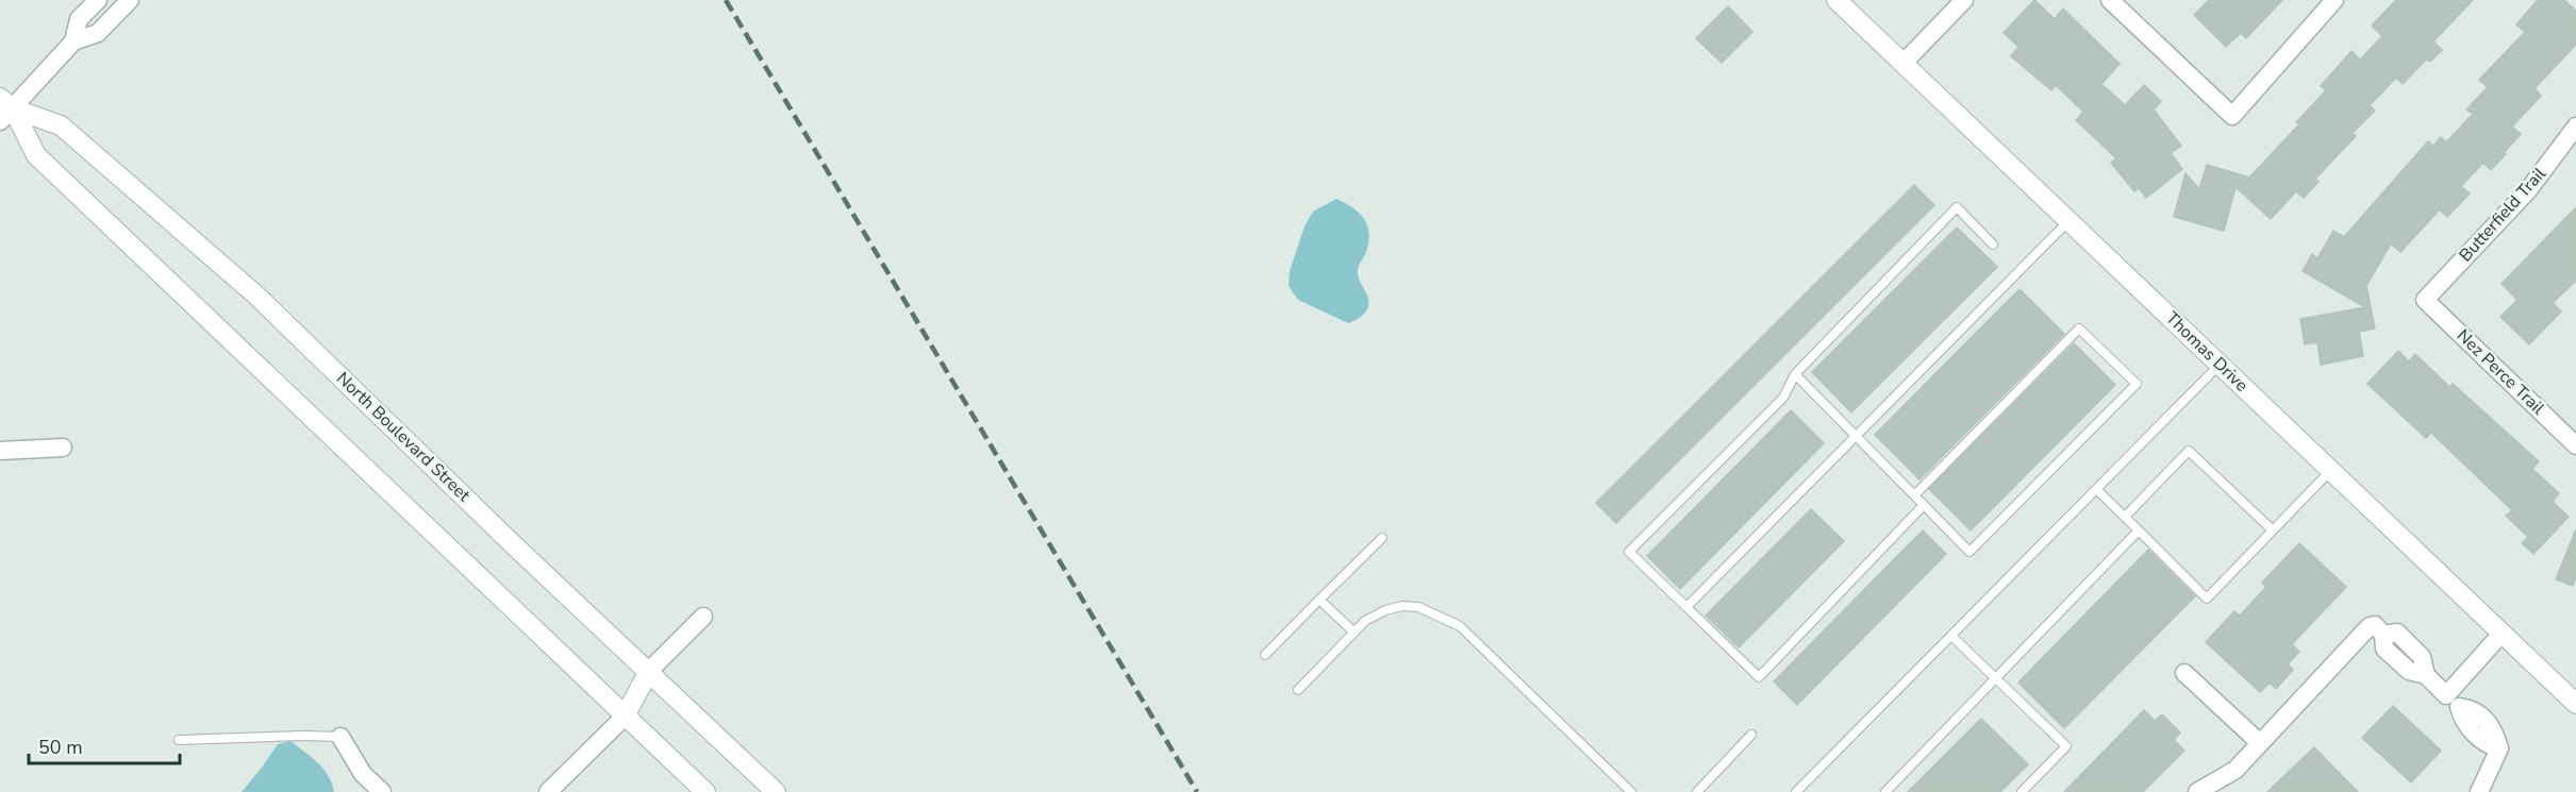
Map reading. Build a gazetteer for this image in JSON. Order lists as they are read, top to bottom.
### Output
{
  "streets": {
    "main road": ["Thomas Drive", "North Boulevard Street"],
    "street": ["Butterfield Trail", "Nez Perce Trail"]
  },
  "crossings": [
    ["Butterfield Trail", "Nez Perce Trail"]
  ],
  "scale_bar": "50 m"
}
